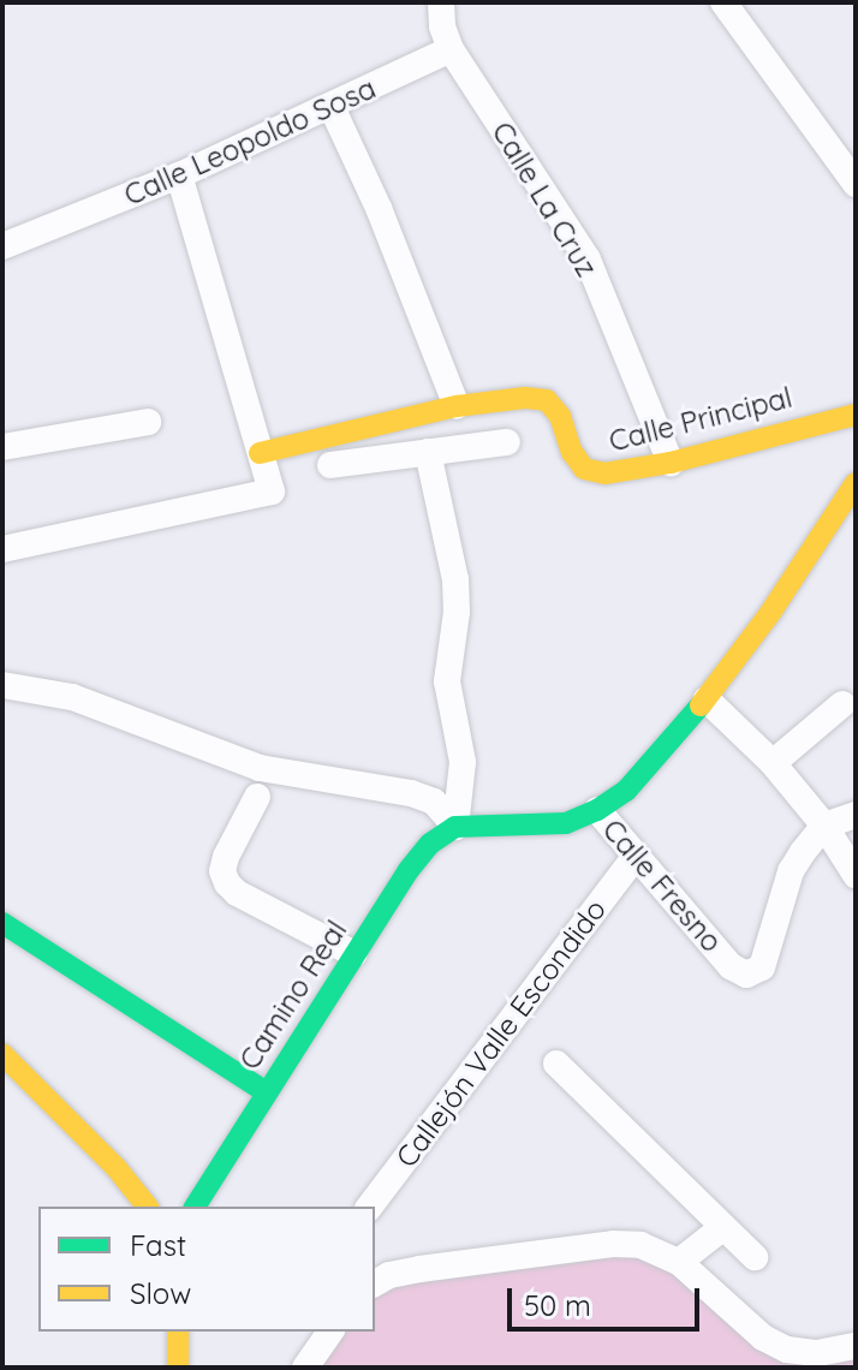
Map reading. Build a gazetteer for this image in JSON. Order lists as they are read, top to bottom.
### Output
{
  "streets": {
    "street": [
      "Calle Leopoldo Sosa",
      "Calle La Cruz",
      "Calle Principal",
      "Calle Fresno",
      "Camino Real",
      "Callejón Valle Escondido"
    ]
  },
  "crossings": [
    ["Calle Leopoldo Sosa", "Calle La Cruz"],
    ["Calle La Cruz", "Calle Principal"],
    ["Calle Fresno", "Callejón Valle Escondido"]
  ],
  "legend": ["Fast", "Slow"],
  "scale_bar": "50 m"
}
